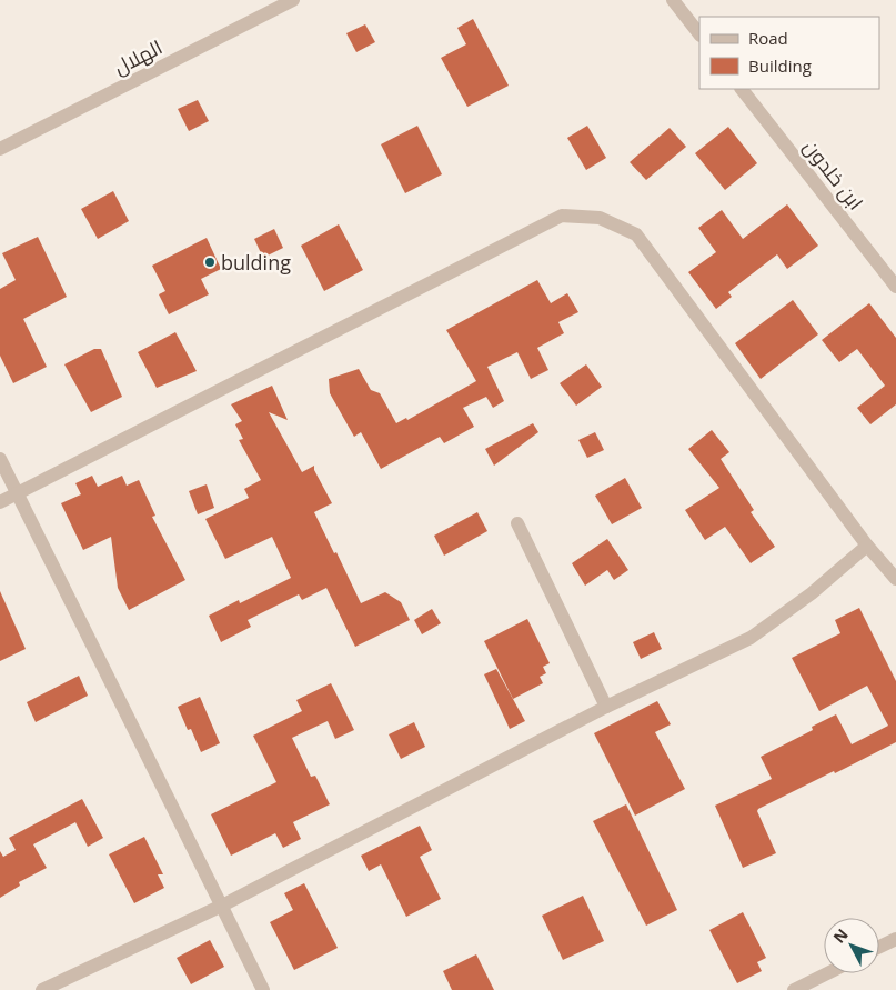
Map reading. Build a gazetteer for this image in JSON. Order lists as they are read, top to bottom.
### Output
{
  "streets": {
    "street": ["الهلال", "ابن خلدون"]
  },
  "places": ["bulding"],
  "legend": ["Road", "Building"],
  "north": "top left"
}
